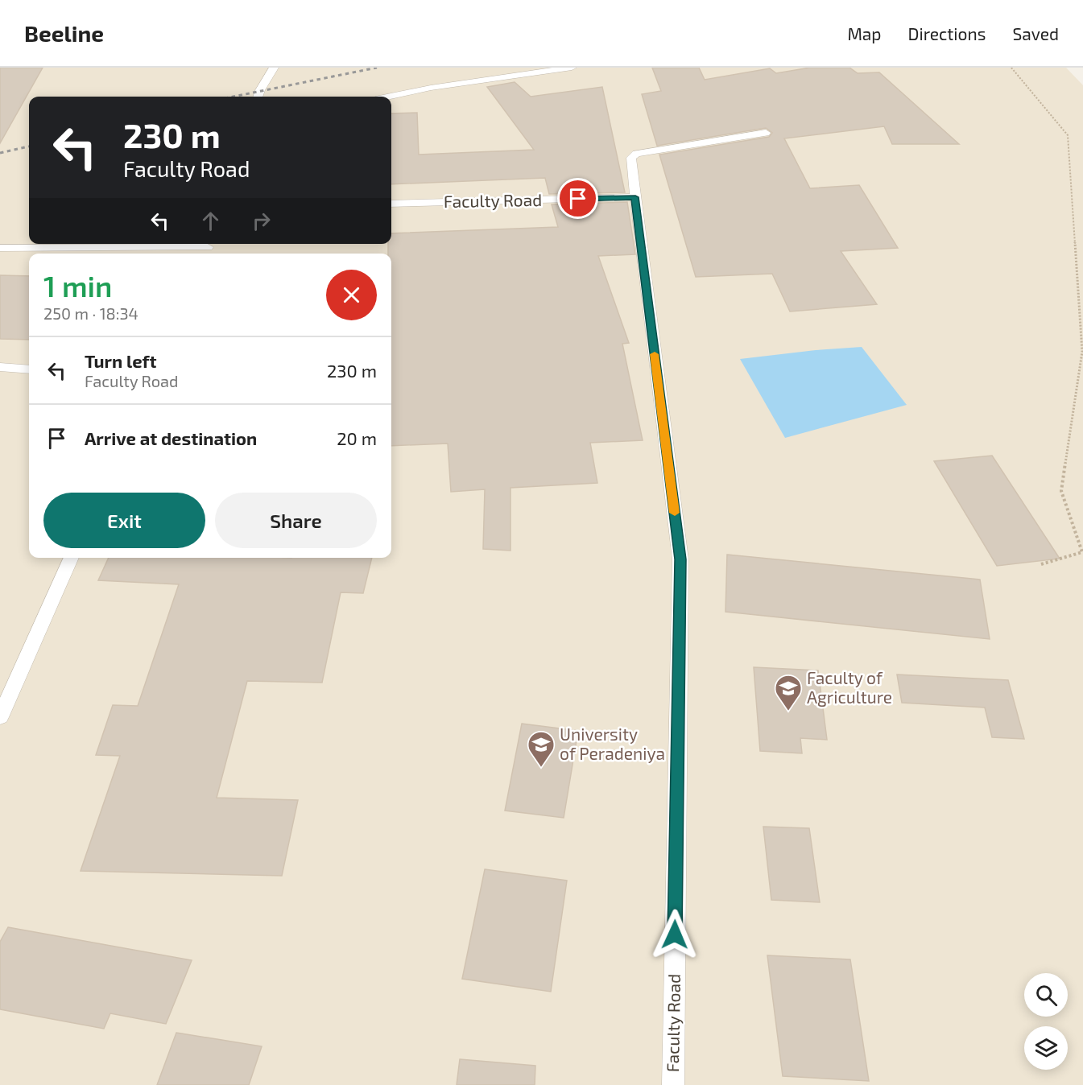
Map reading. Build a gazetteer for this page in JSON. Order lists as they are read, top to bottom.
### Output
{
  "streets": {
    "lane": ["Faculty Road"]
  },
  "places": {
    "school or university": ["Faculty of Agriculture", "University of Peradeniya"]
  },
  "page": {
    "header": "Beeline",
    "nav": ["Map", "Directions", "Saved"],
    "turn": ["230 m", "Faculty Road"],
    "heading": ["1 min", "250 m · 18:34"],
    "list": [
      {
        "name": "Turn left",
        "note": "Faculty Road",
        "value": "230 m"
      },
      {
        "name": "Arrive at destination",
        "value": "20 m"
      }
    ],
    "buttons": ["Exit", "Share"]
  }
}
